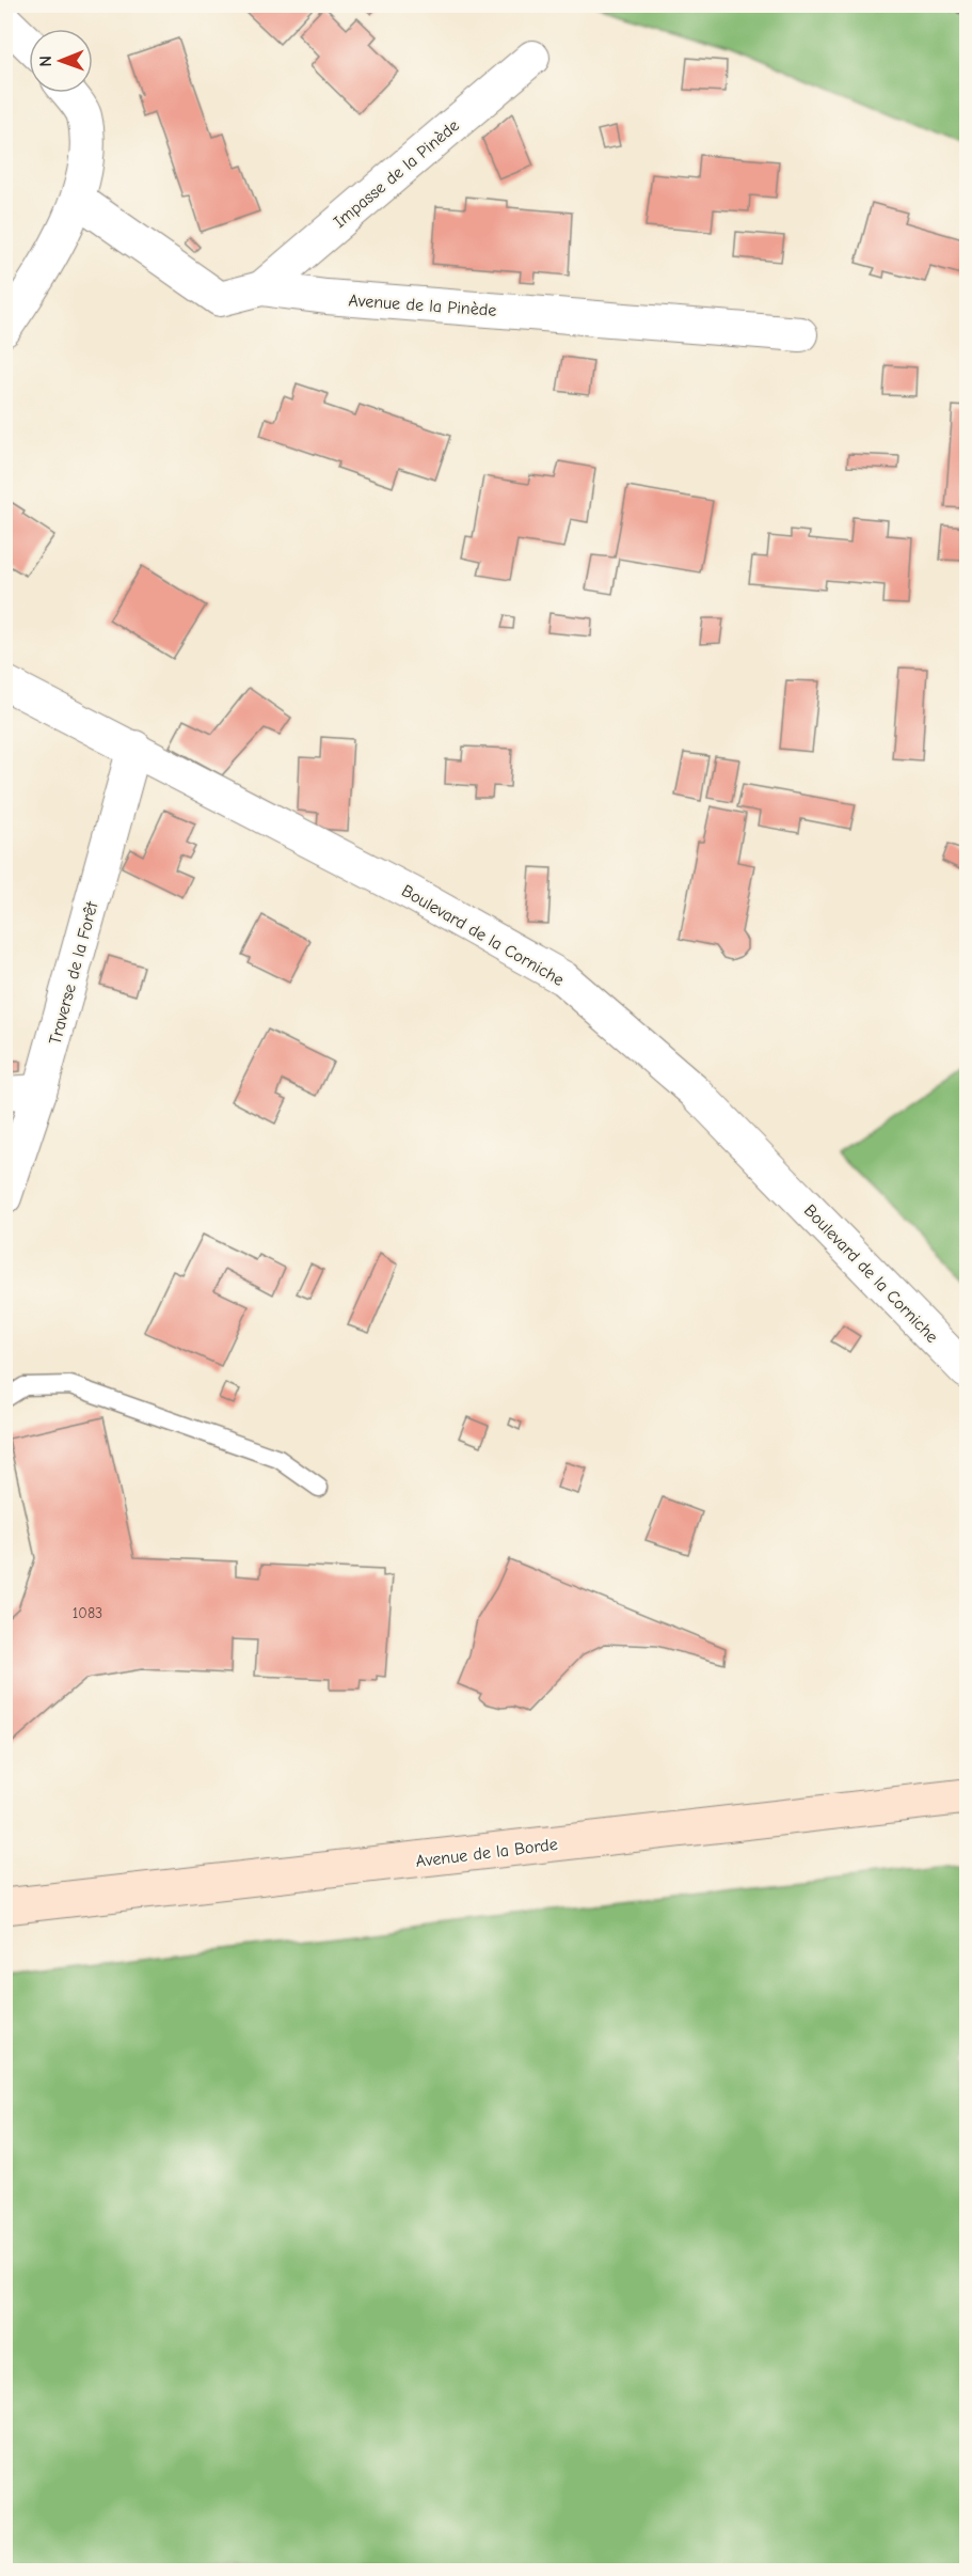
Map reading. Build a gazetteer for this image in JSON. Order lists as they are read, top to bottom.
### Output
{
  "streets": {
    "street": [
      "Impasse de la Pinède",
      "Avenue de la Pinède",
      "Boulevard de la Corniche",
      "Traverse de la Forêt",
      "Avenue de la Borde"
    ]
  },
  "crossings": [
    ["Impasse de la Pinède", "Avenue de la Pinède"],
    ["Boulevard de la Corniche", "Traverse de la Forêt"]
  ],
  "house_numbers": ["1083"],
  "north": "left"
}
